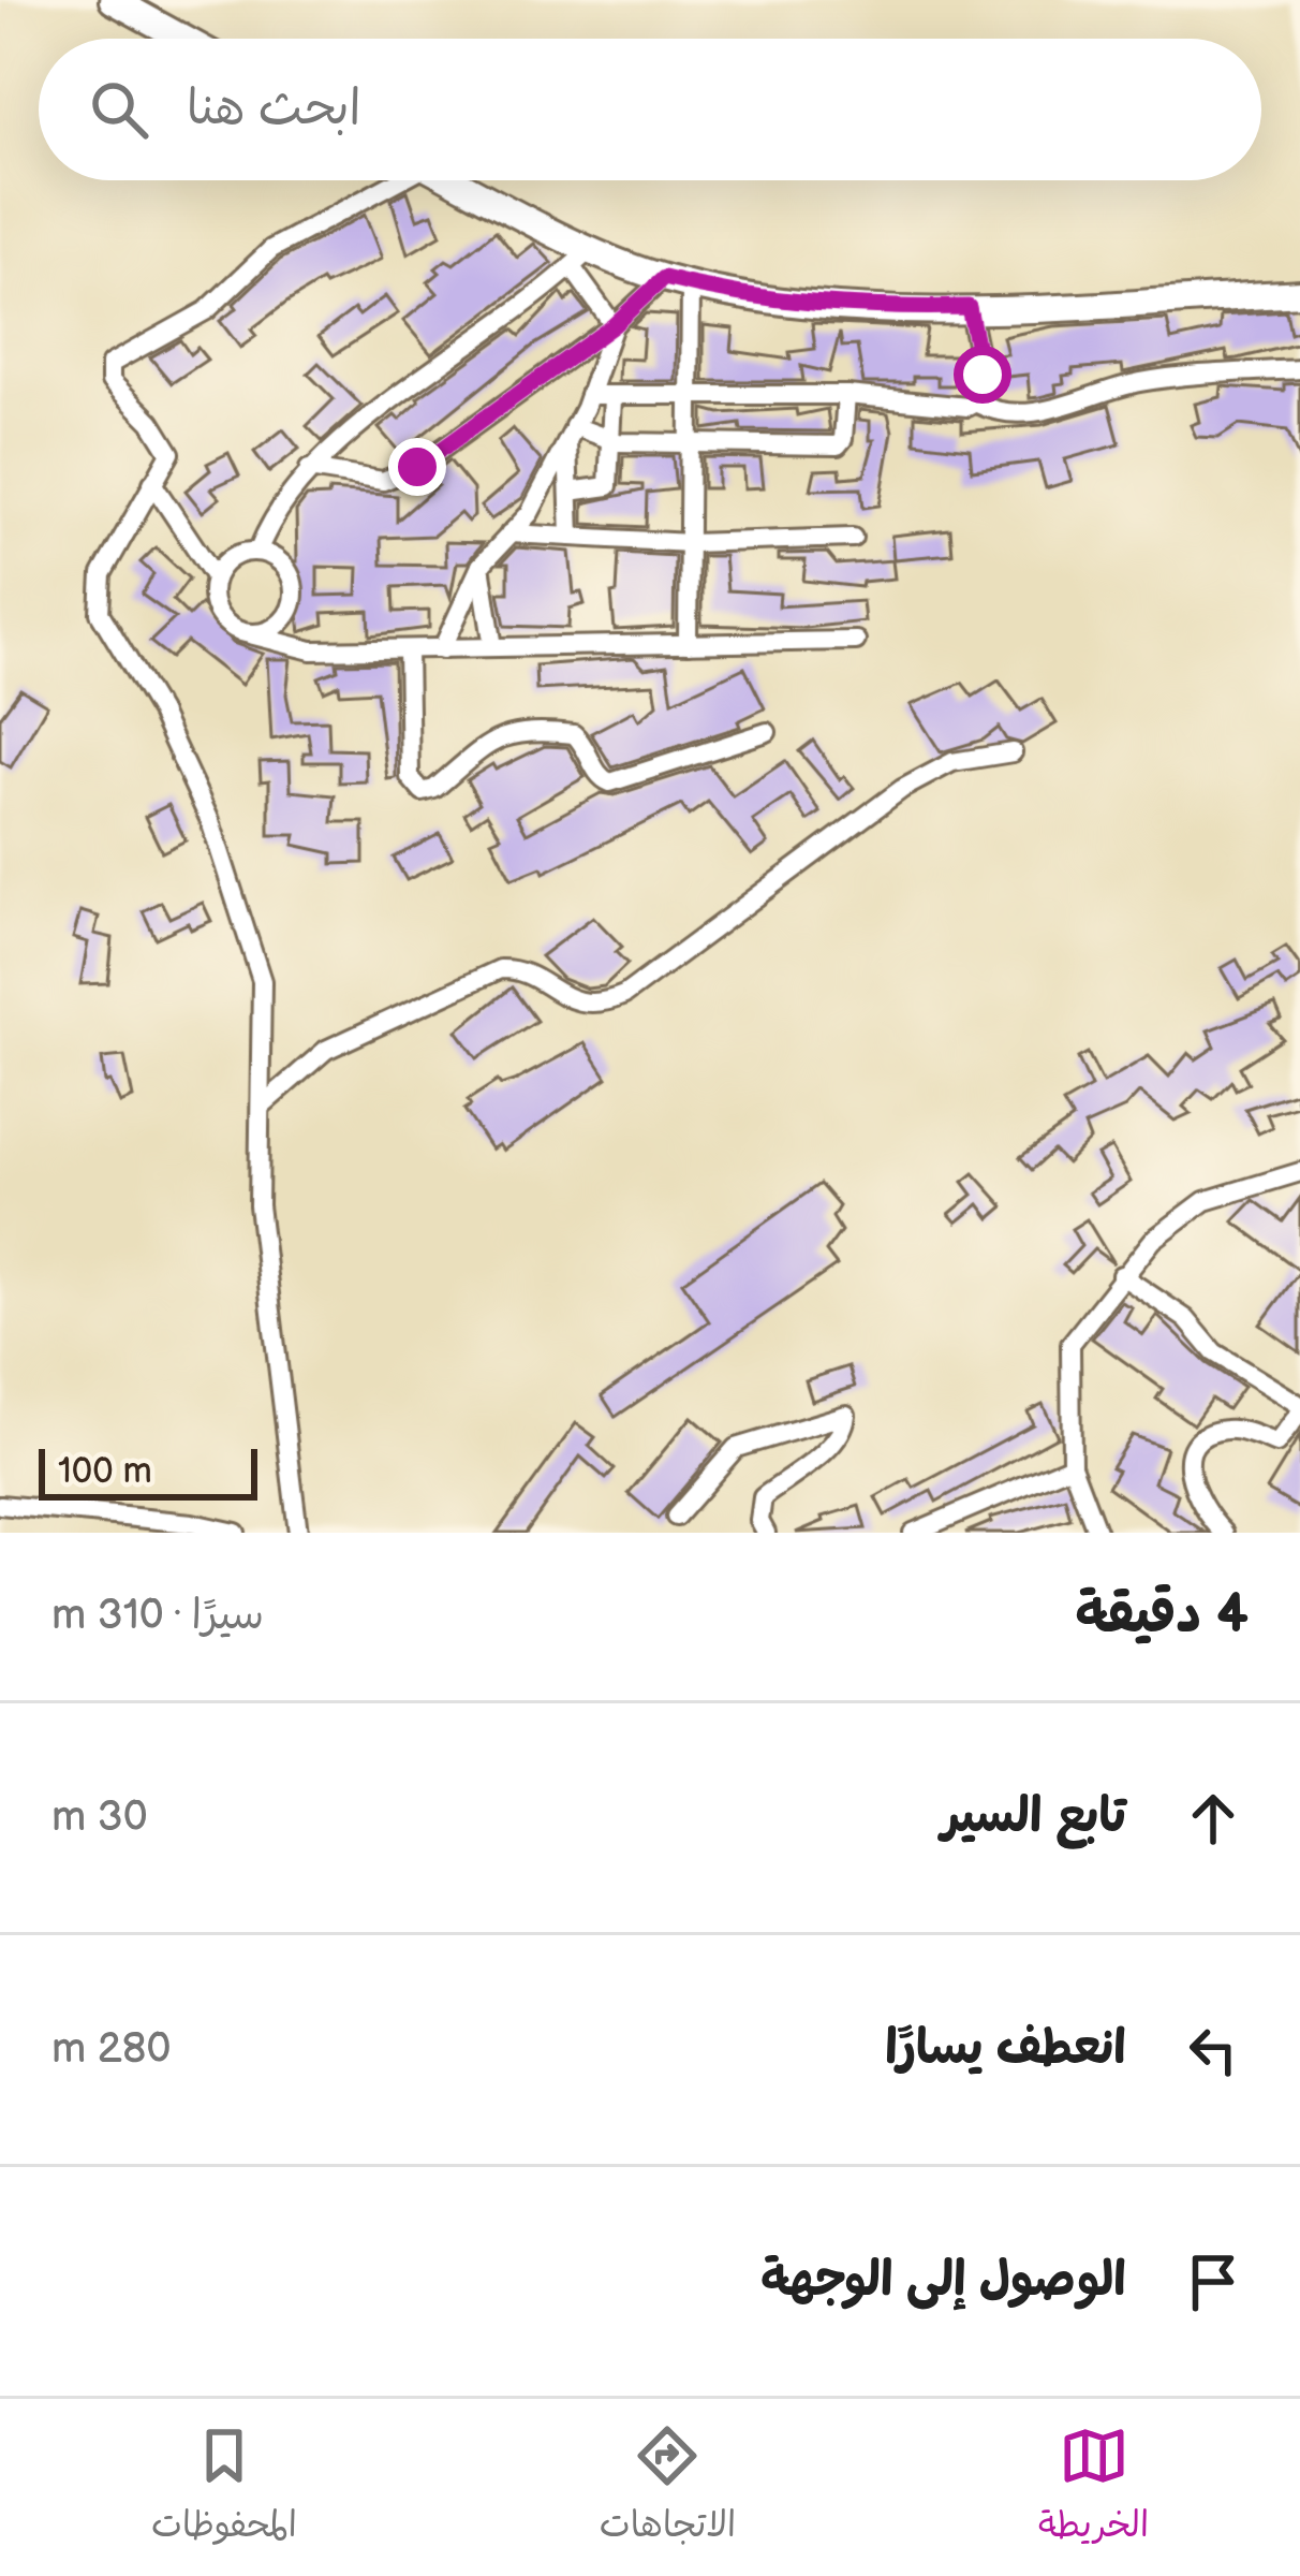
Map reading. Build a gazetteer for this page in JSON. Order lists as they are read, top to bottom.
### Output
{
  "scale_bar": "100 m",
  "page": {
    "search": "ابحث هنا",
    "scale": "100 m",
    "heading": ["4 دقيقة", "سيرًا · 310 m"],
    "list": [
      ["تابع السير", "30 m"],
      ["انعطف يسارًا", "280 m"],
      "الوصول إلى الوجهة"
    ],
    "nav": ["الخريطة", "الاتجاهات", "المحفوظات"]
  }
}
